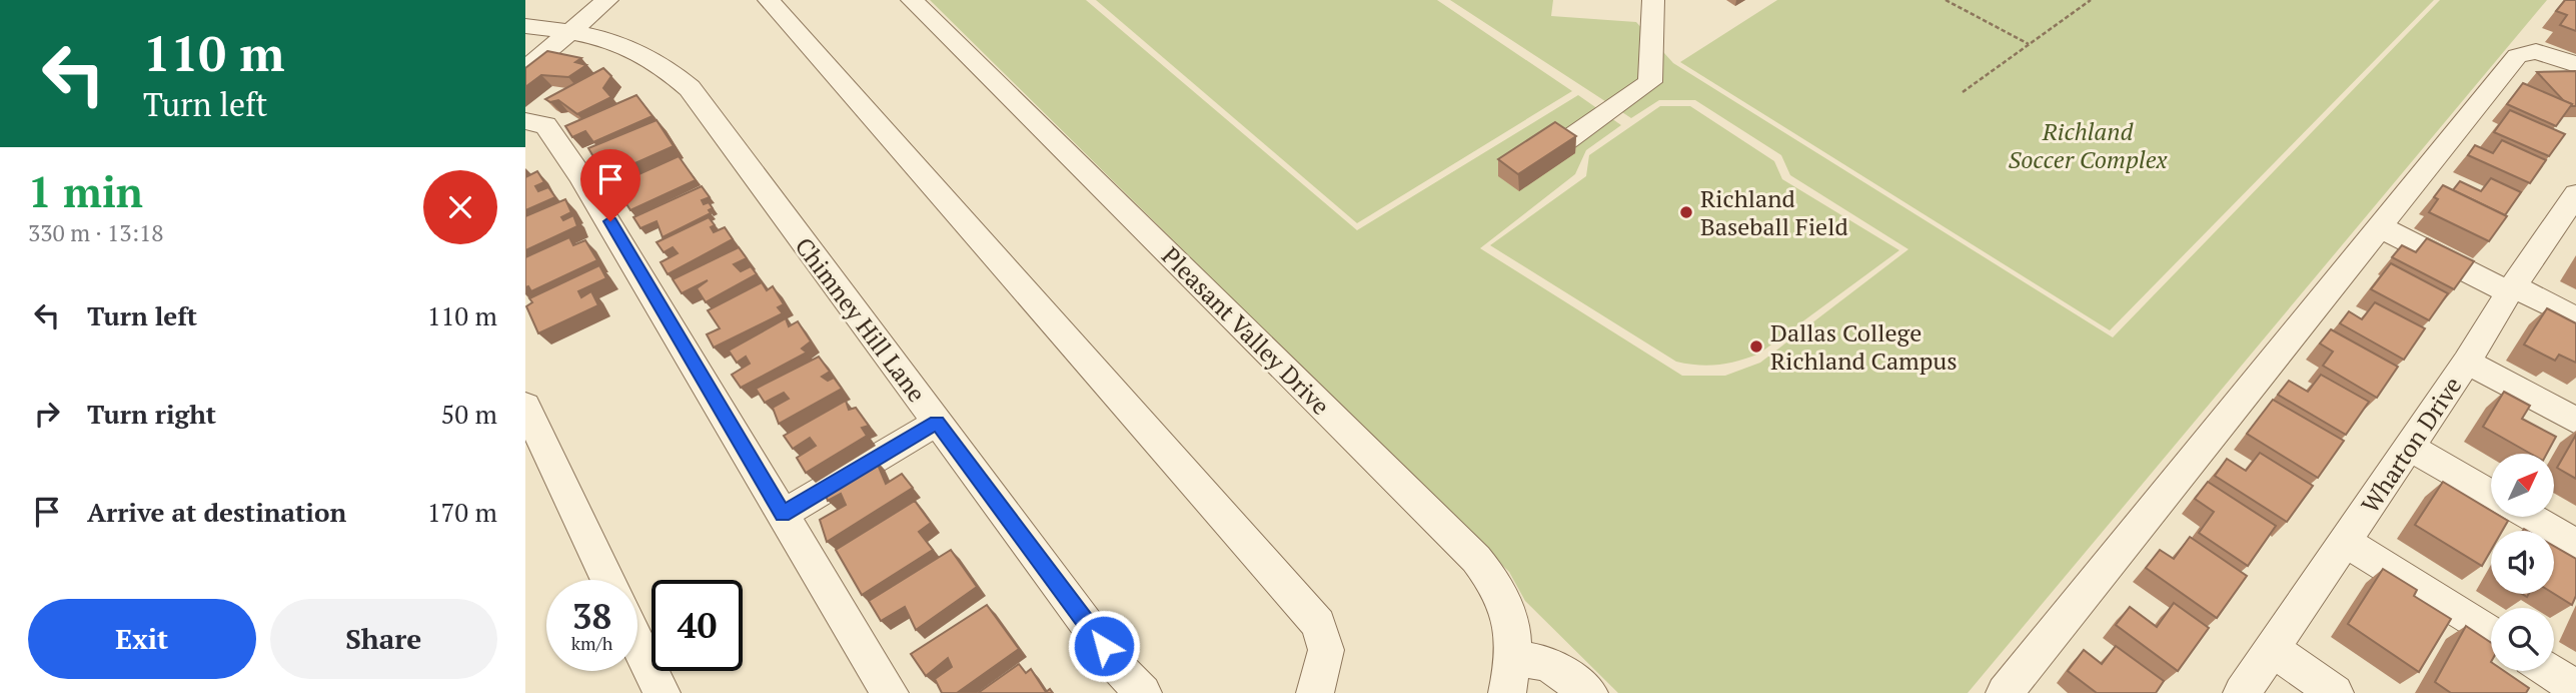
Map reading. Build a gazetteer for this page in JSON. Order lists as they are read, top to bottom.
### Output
{
  "streets": {
    "street": ["Chimney Hill Lane", "Pleasant Valley Drive", "Wharton Drive"]
  },
  "parks": ["Richland Soccer Complex"],
  "places": ["Richland Baseball Field", "Dallas College Richland Campus"],
  "north": "top right",
  "page": {
    "turn": ["110 m", "Turn left"],
    "heading": ["1 min", "330 m · 13:18"],
    "list": [
      {
        "name": "Turn left",
        "value": "110 m"
      },
      {
        "name": "Turn right",
        "value": "50 m"
      },
      {
        "name": "Arrive at destination",
        "value": "170 m"
      }
    ],
    "speed": "38 km/h",
    "limit": "40",
    "buttons": ["Exit", "Share"]
  }
}
